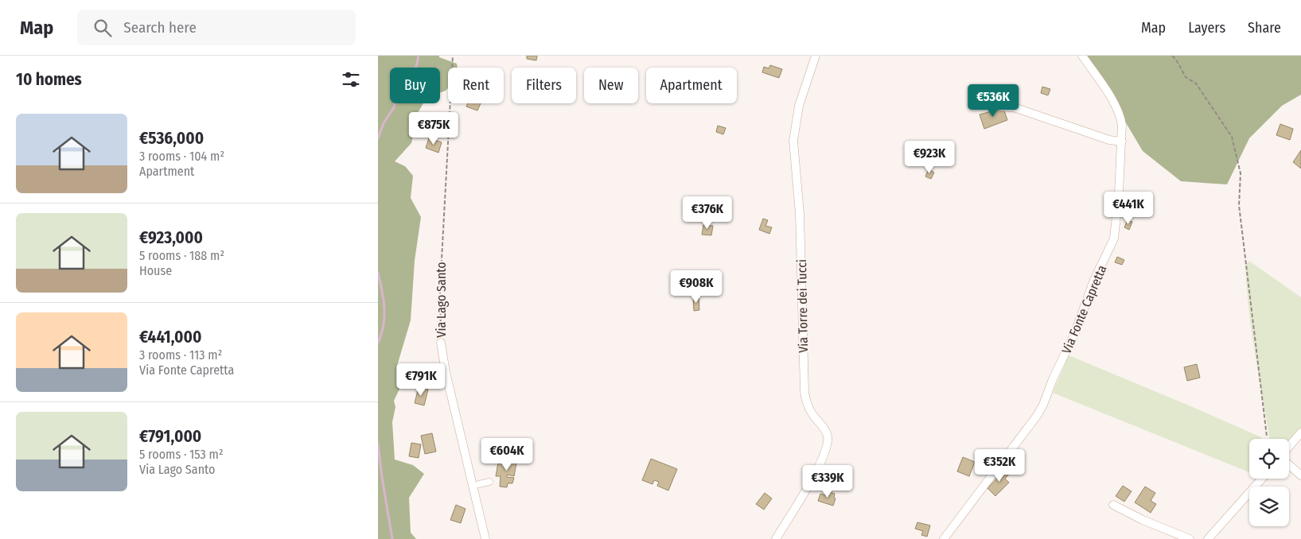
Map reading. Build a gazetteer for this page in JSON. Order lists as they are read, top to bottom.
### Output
{
  "streets": {
    "street": ["Via Lago Santo", "Via Torre dei Tucci", "Via Fonte Capretta"]
  },
  "page": {
    "header": "Map",
    "search": "Search here",
    "nav": ["Map", "Layers", "Share"],
    "heading": "10 homes",
    "chip": [
      "Buy",
      "Rent",
      "Filters",
      "New",
      "Apartment"
    ],
    "price": [
      "€536K",
      "€875K",
      "€923K",
      "€441K",
      "€376K",
      "€908K",
      "€791K",
      "€604K",
      "€352K",
      "€339K"
    ],
    "list": [
      {
        "name": "€536,000",
        "note": "3 rooms · 104 m² · Apartment"
      },
      {
        "name": "€923,000",
        "note": "5 rooms · 188 m² · House"
      },
      {
        "name": "€441,000",
        "note": "3 rooms · 113 m² · Via Fonte Capretta"
      },
      {
        "name": "€791,000",
        "note": "5 rooms · 153 m² · Via Lago Santo"
      }
    ]
  }
}
